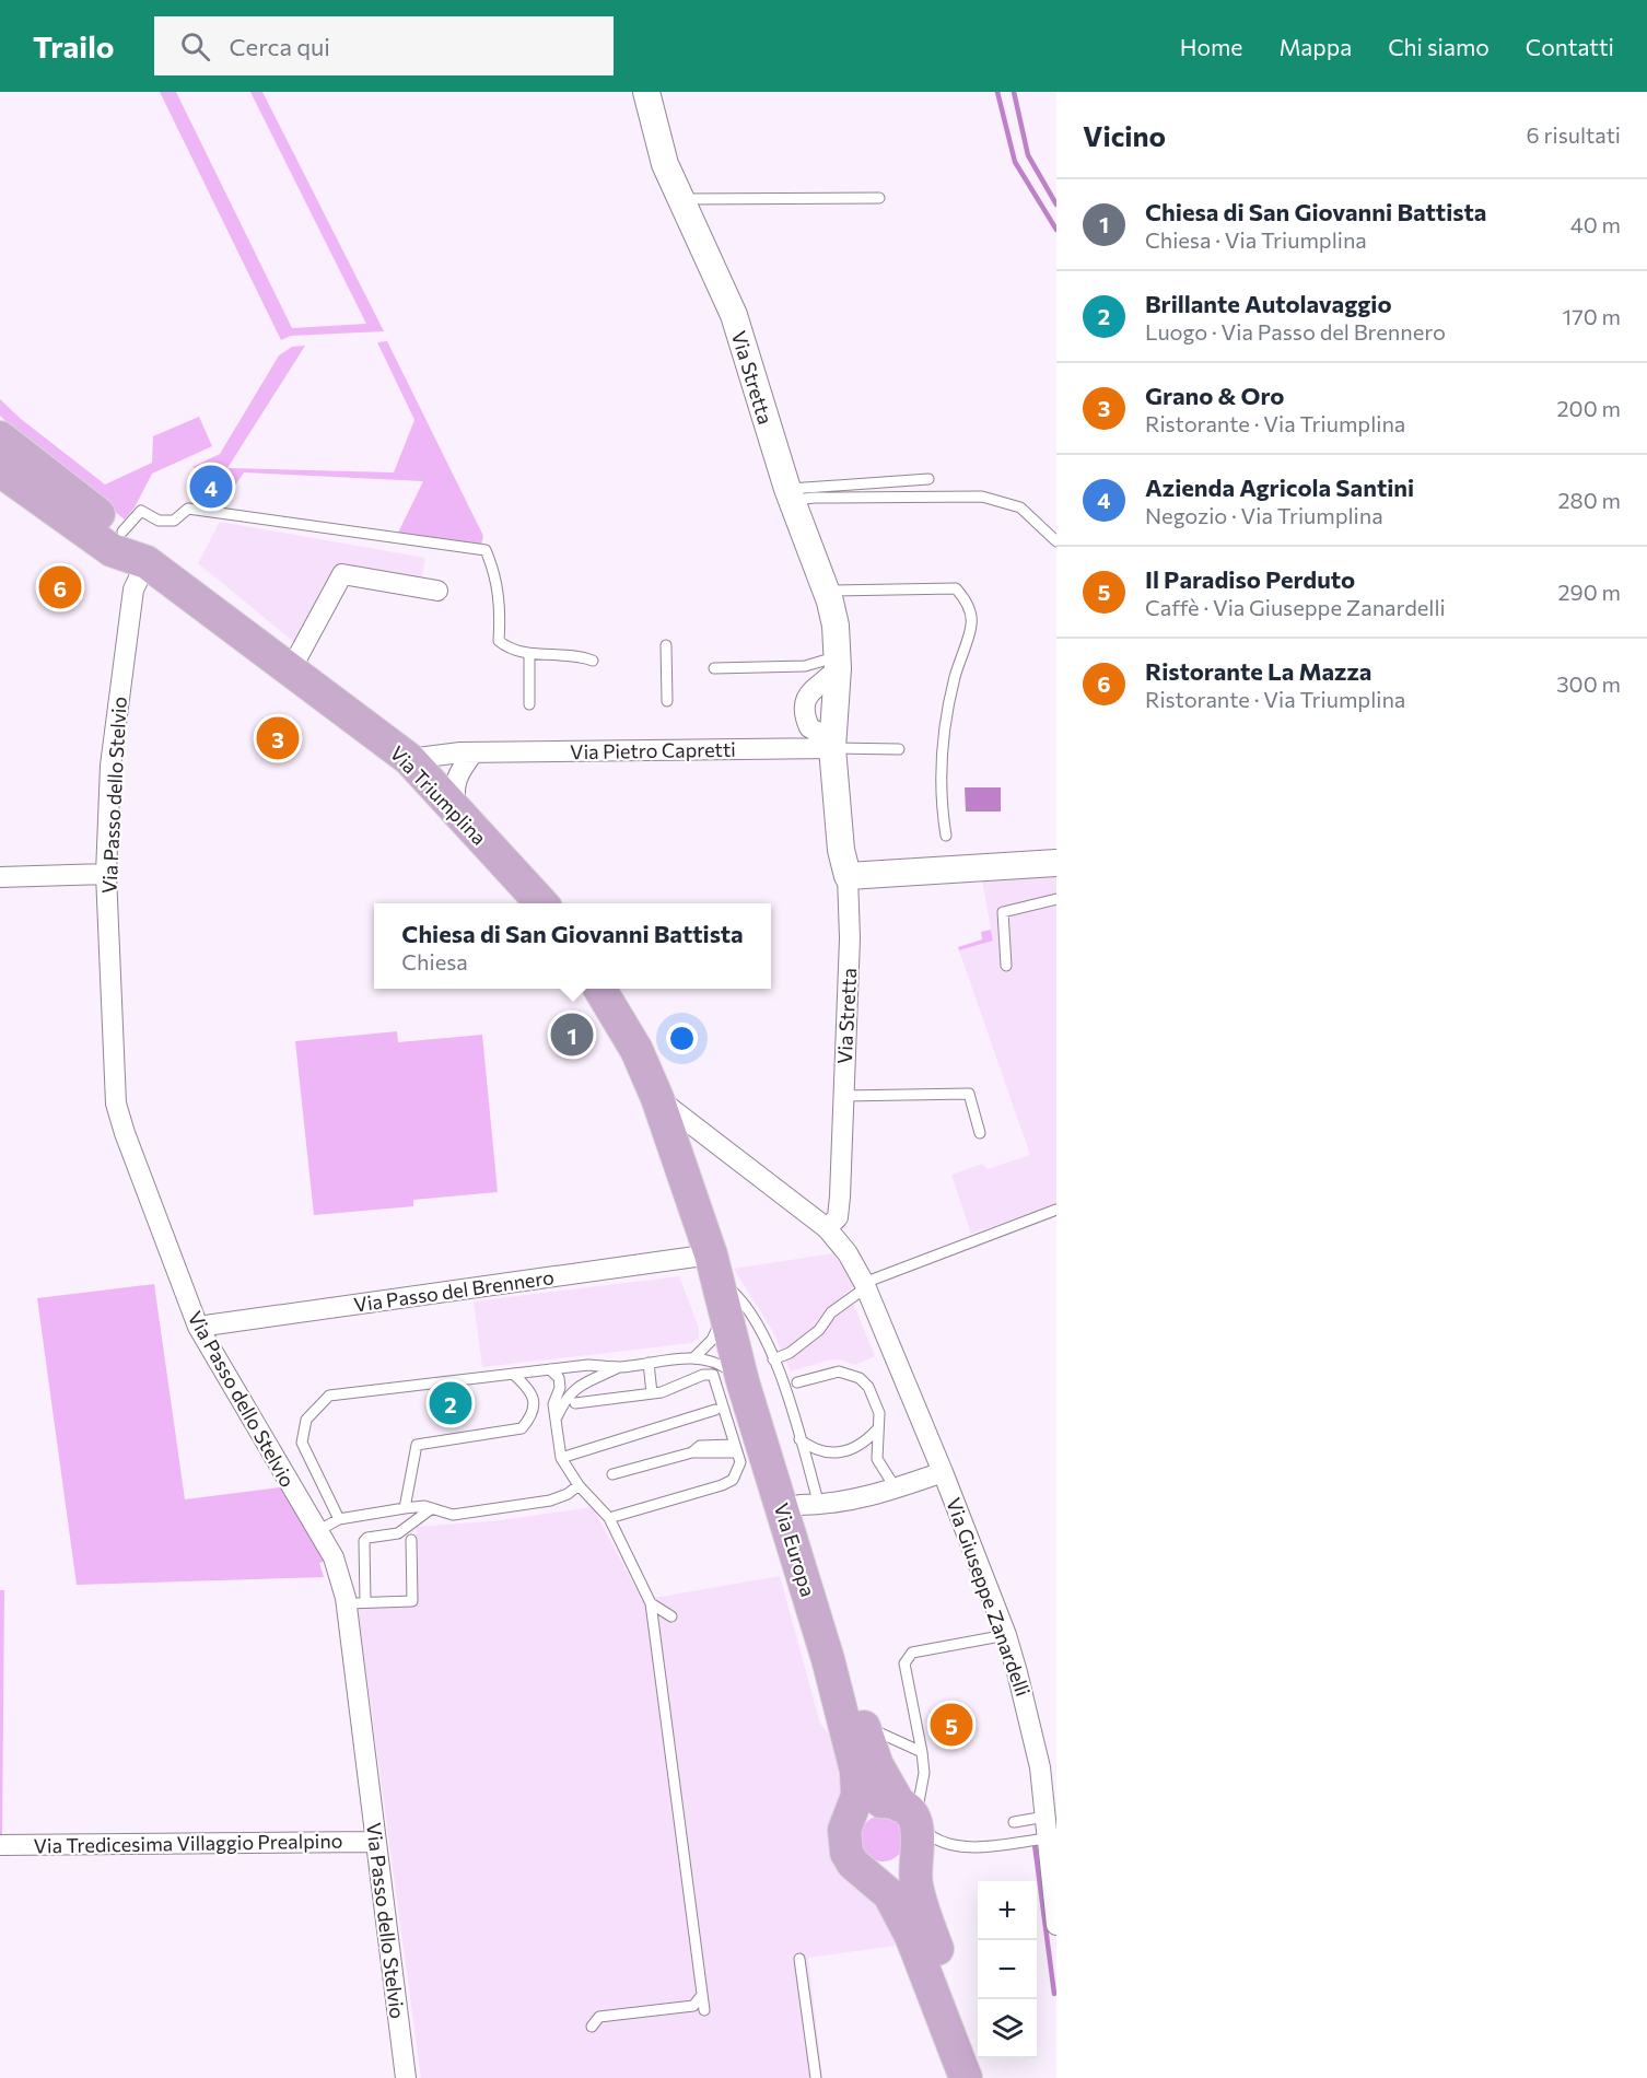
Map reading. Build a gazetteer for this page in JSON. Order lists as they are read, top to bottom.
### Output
{
  "streets": {
    "main road": ["Via Triumplina", "Via Europa"],
    "street": [
      "Via Stretta",
      "Via Pietro Capretti",
      "Via Passo dello Stelvio",
      "Via Passo del Brennero",
      "Via Giuseppe Zanardelli",
      "Via Tredicesima Villaggio Prealpino"
    ]
  },
  "crossings": [
    ["Via Stretta", "Via Pietro Capretti"],
    ["Via Pietro Capretti", "Via Triumplina"],
    ["Via Passo dello Stelvio", "Via Triumplina"],
    ["Via Passo dello Stelvio", "Via Passo del Brennero"],
    ["Via Passo dello Stelvio", "Via Tredicesima Villaggio Prealpino"],
    ["Via Passo del Brennero", "Via Europa"]
  ],
  "page": {
    "header": "Trailo",
    "search": "Cerca qui",
    "nav": [
      "Home",
      "Mappa",
      "Chi siamo",
      "Contatti"
    ],
    "heading": ["Vicino", "6 risultati"],
    "list": [
      {
        "mark": "1",
        "name": "Chiesa di San Giovanni Battista",
        "note": "Chiesa · Via Triumplina",
        "value": "40 m"
      },
      {
        "mark": "2",
        "name": "Brillante Autolavaggio",
        "note": "Luogo · Via Passo del Brennero",
        "value": "170 m"
      },
      {
        "mark": "3",
        "name": "Grano & Oro",
        "note": "Ristorante · Via Triumplina",
        "value": "200 m"
      },
      {
        "mark": "4",
        "name": "Azienda Agricola Santini",
        "note": "Negozio · Via Triumplina",
        "value": "280 m"
      },
      {
        "mark": "5",
        "name": "Il Paradiso Perduto",
        "note": "Caffè · Via Giuseppe Zanardelli",
        "value": "290 m"
      },
      {
        "mark": "6",
        "name": "Ristorante La Mazza",
        "note": "Ristorante · Via Triumplina",
        "value": "300 m"
      }
    ],
    "pins": [
      "4",
      "6",
      "3",
      "1",
      "2",
      "5"
    ],
    "popup": ["Chiesa di San Giovanni Battista", "Chiesa"],
    "map_buttons": ["+", "−"]
  }
}
